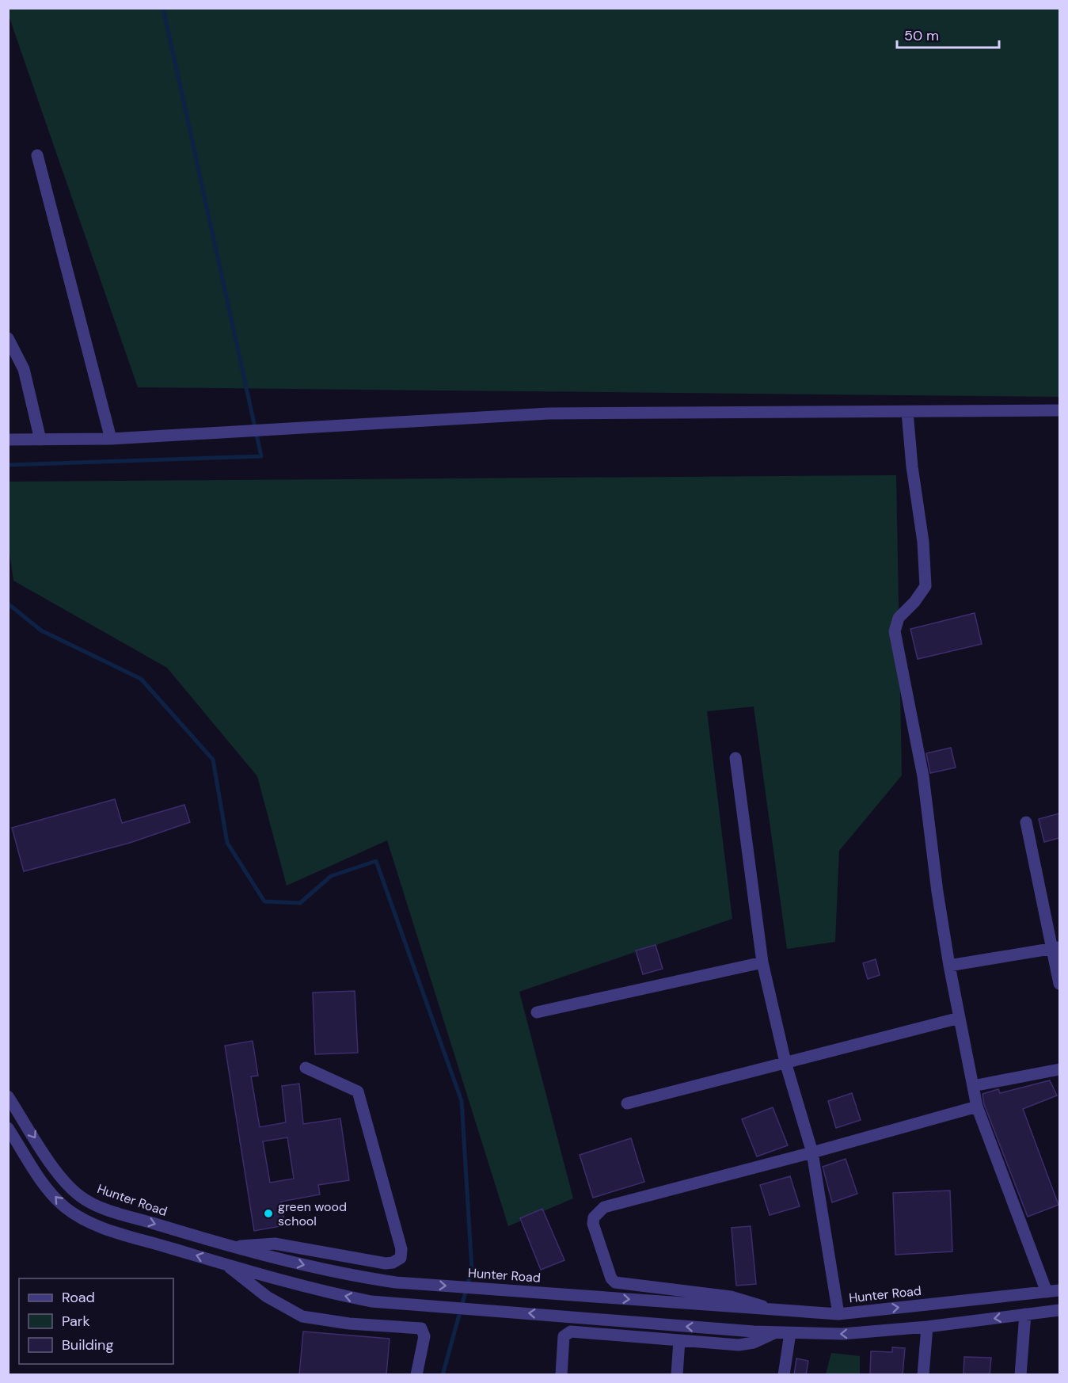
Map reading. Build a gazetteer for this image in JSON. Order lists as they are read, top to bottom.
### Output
{
  "streets": {
    "street": ["Hunter Road"]
  },
  "places": ["green wood school"],
  "legend": ["Road", "Park", "Building"],
  "scale_bar": "50 m"
}
